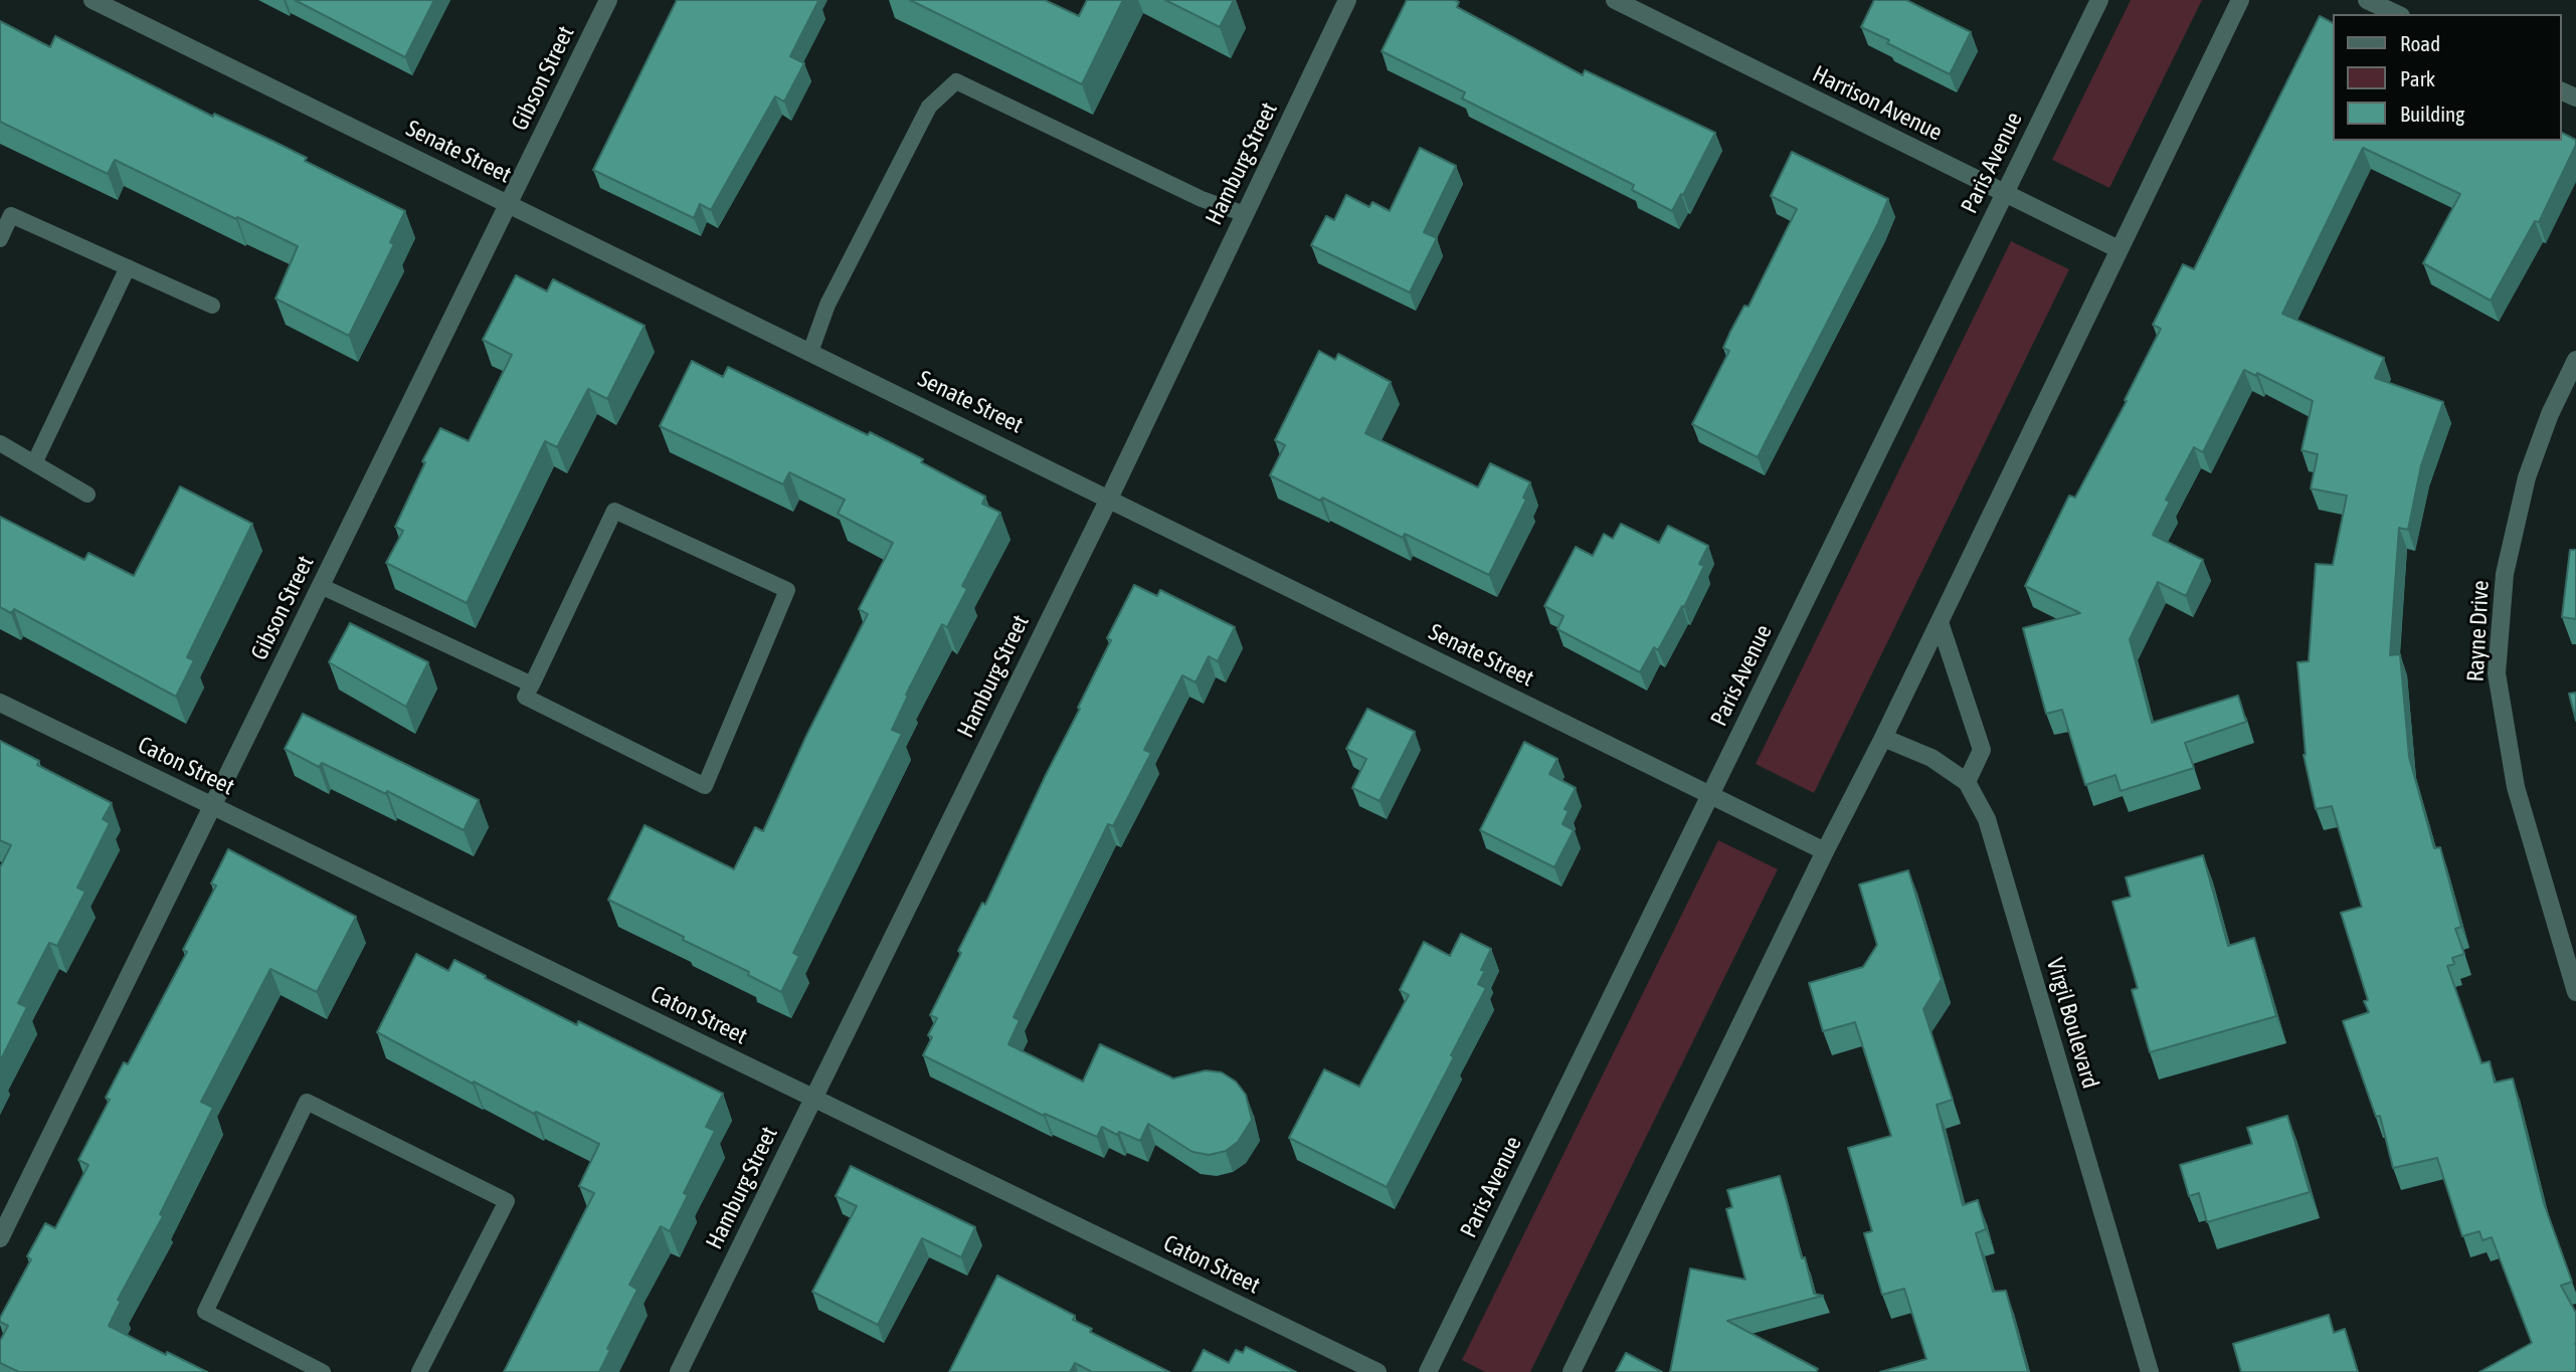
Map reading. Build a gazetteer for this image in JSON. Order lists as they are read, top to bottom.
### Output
{
  "streets": {
    "street": [
      "Gibson Street",
      "Harrison Avenue",
      "Senate Street",
      "Paris Avenue",
      "Hamburg Street",
      "Rayne Drive",
      "Caton Street",
      "Virgil Boulevard"
    ]
  },
  "crossings": [
    ["Gibson Street", "Senate Street"],
    ["Gibson Street", "Caton Street"],
    ["Harrison Avenue", "Paris Avenue"],
    ["Senate Street", "Paris Avenue"],
    ["Senate Street", "Hamburg Street"],
    ["Hamburg Street", "Caton Street"]
  ],
  "legend": ["Road", "Park", "Building"]
}
